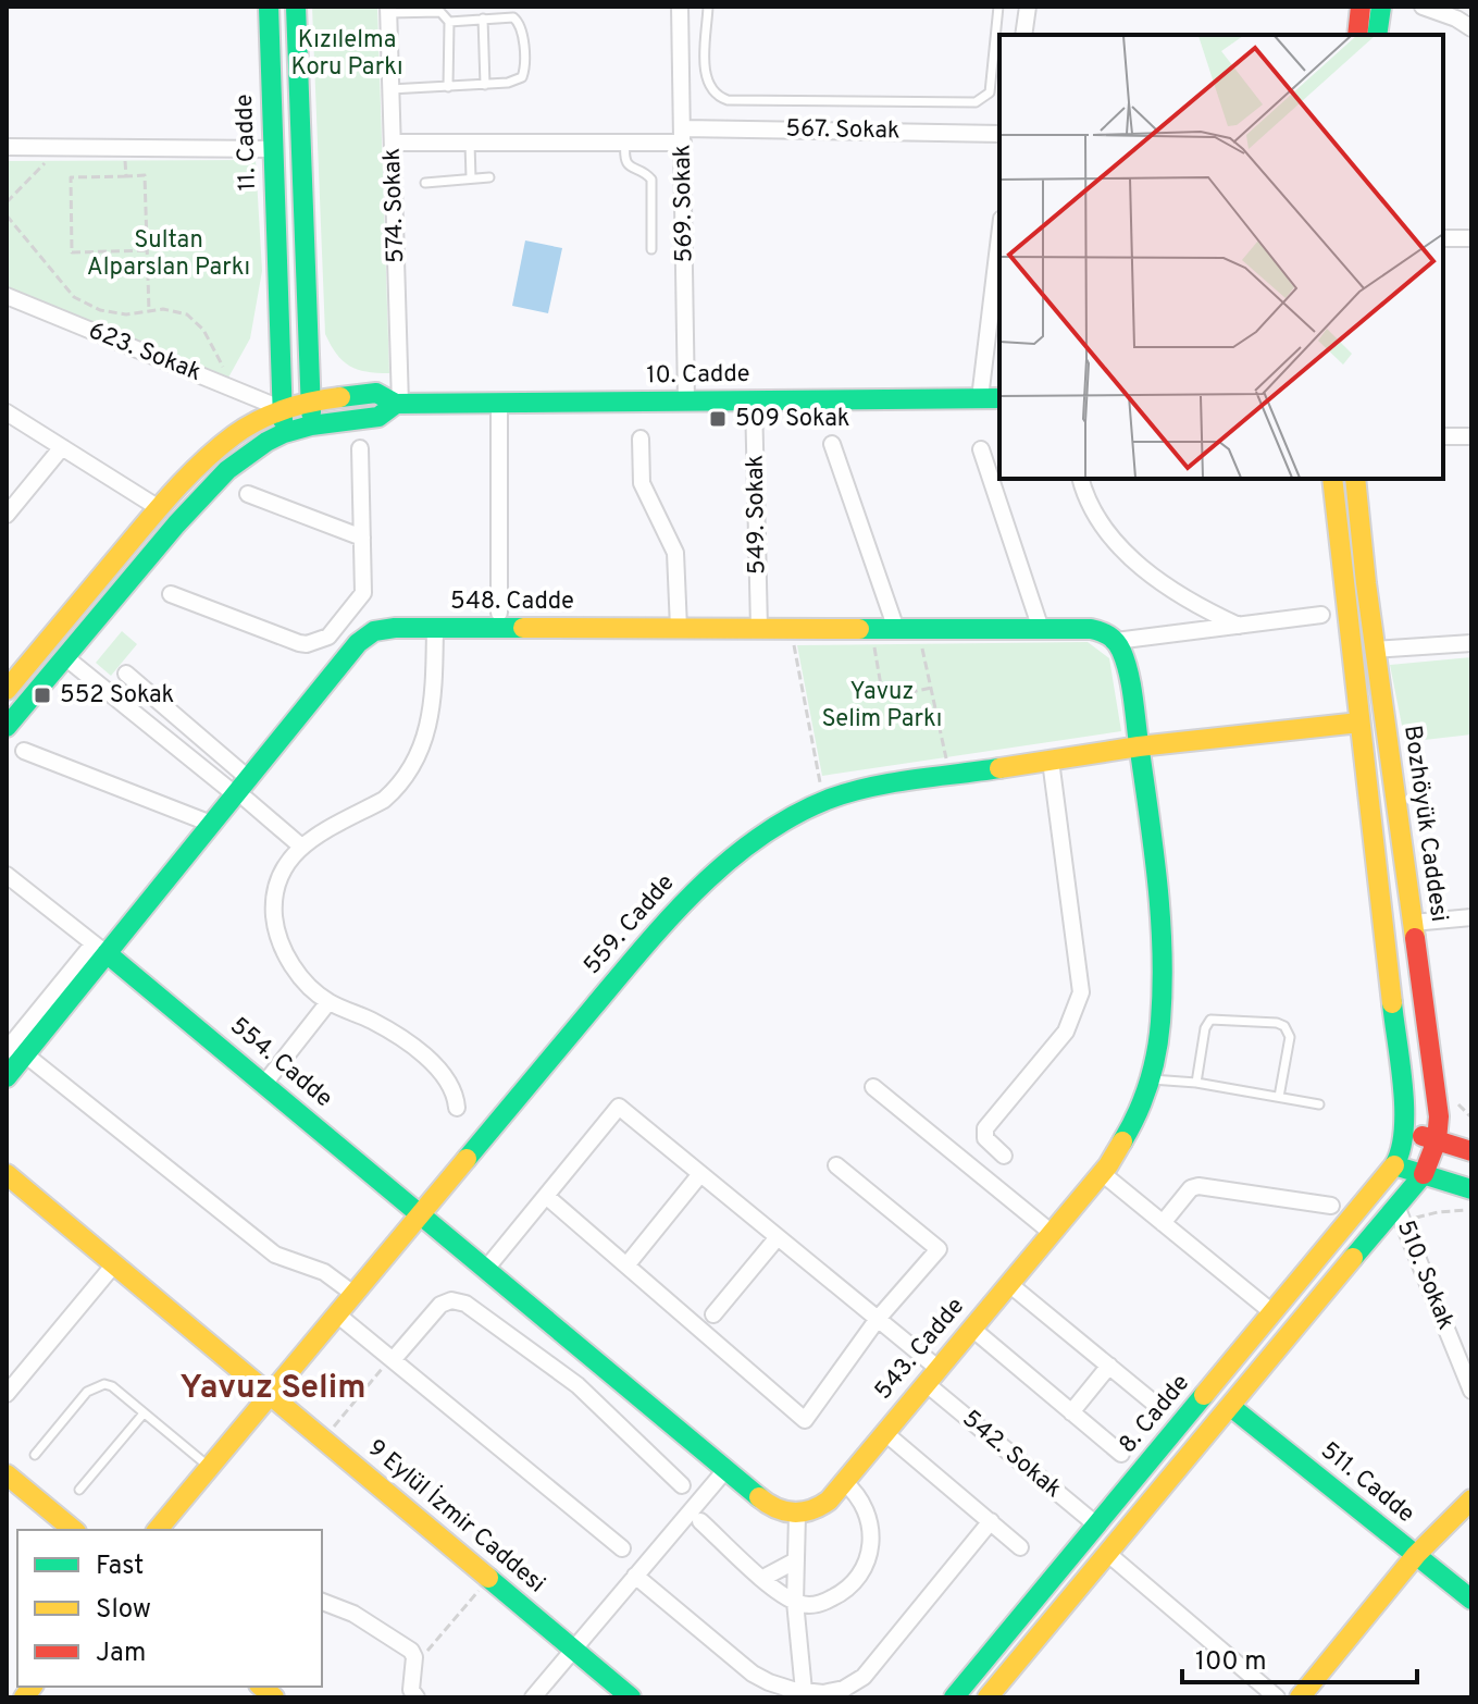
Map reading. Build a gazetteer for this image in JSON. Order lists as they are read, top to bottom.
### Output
{
  "streets": {
    "main road": [
      "11. Cadde",
      "10. Cadde",
      "548. Cadde",
      "Bozhöyük Caddesi",
      "559. Cadde",
      "554. Cadde",
      "543. Cadde",
      "8. Cadde",
      "511. Cadde",
      "9 Eylül İzmir Caddesi"
    ],
    "street": [
      "567. Sokak",
      "569. Sokak",
      "574. Sokak",
      "623. Sokak",
      "549. Sokak",
      "510. Sokak",
      "542. Sokak"
    ]
  },
  "crossings": [
    ["567. Sokak", "569. Sokak"],
    ["567. Sokak", "574. Sokak"],
    ["11. Cadde", "623. Sokak"],
    ["11. Cadde", "10. Cadde"],
    ["569. Sokak", "10. Cadde"],
    ["574. Sokak", "10. Cadde"],
    ["623. Sokak", "10. Cadde"],
    ["10. Cadde", "549. Sokak"],
    ["549. Sokak", "548. Cadde"],
    ["548. Cadde", "554. Cadde"],
    ["559. Cadde", "554. Cadde"],
    ["559. Cadde", "543. Cadde"],
    ["559. Cadde", "9 Eylül İzmir Caddesi"],
    ["543. Cadde", "542. Sokak"],
    ["8. Cadde", "542. Sokak"]
  ],
  "districts": ["Yavuz Selim"],
  "parks": ["Kızılelma Koru Parkı", "Sultan Alparslan Parkı", "Yavuz Selim Parkı"],
  "places": {
    "transit": ["509 Sokak", "552 Sokak"]
  },
  "legend": ["Fast", "Slow", "Jam"],
  "scale_bar": "100 m"
}
